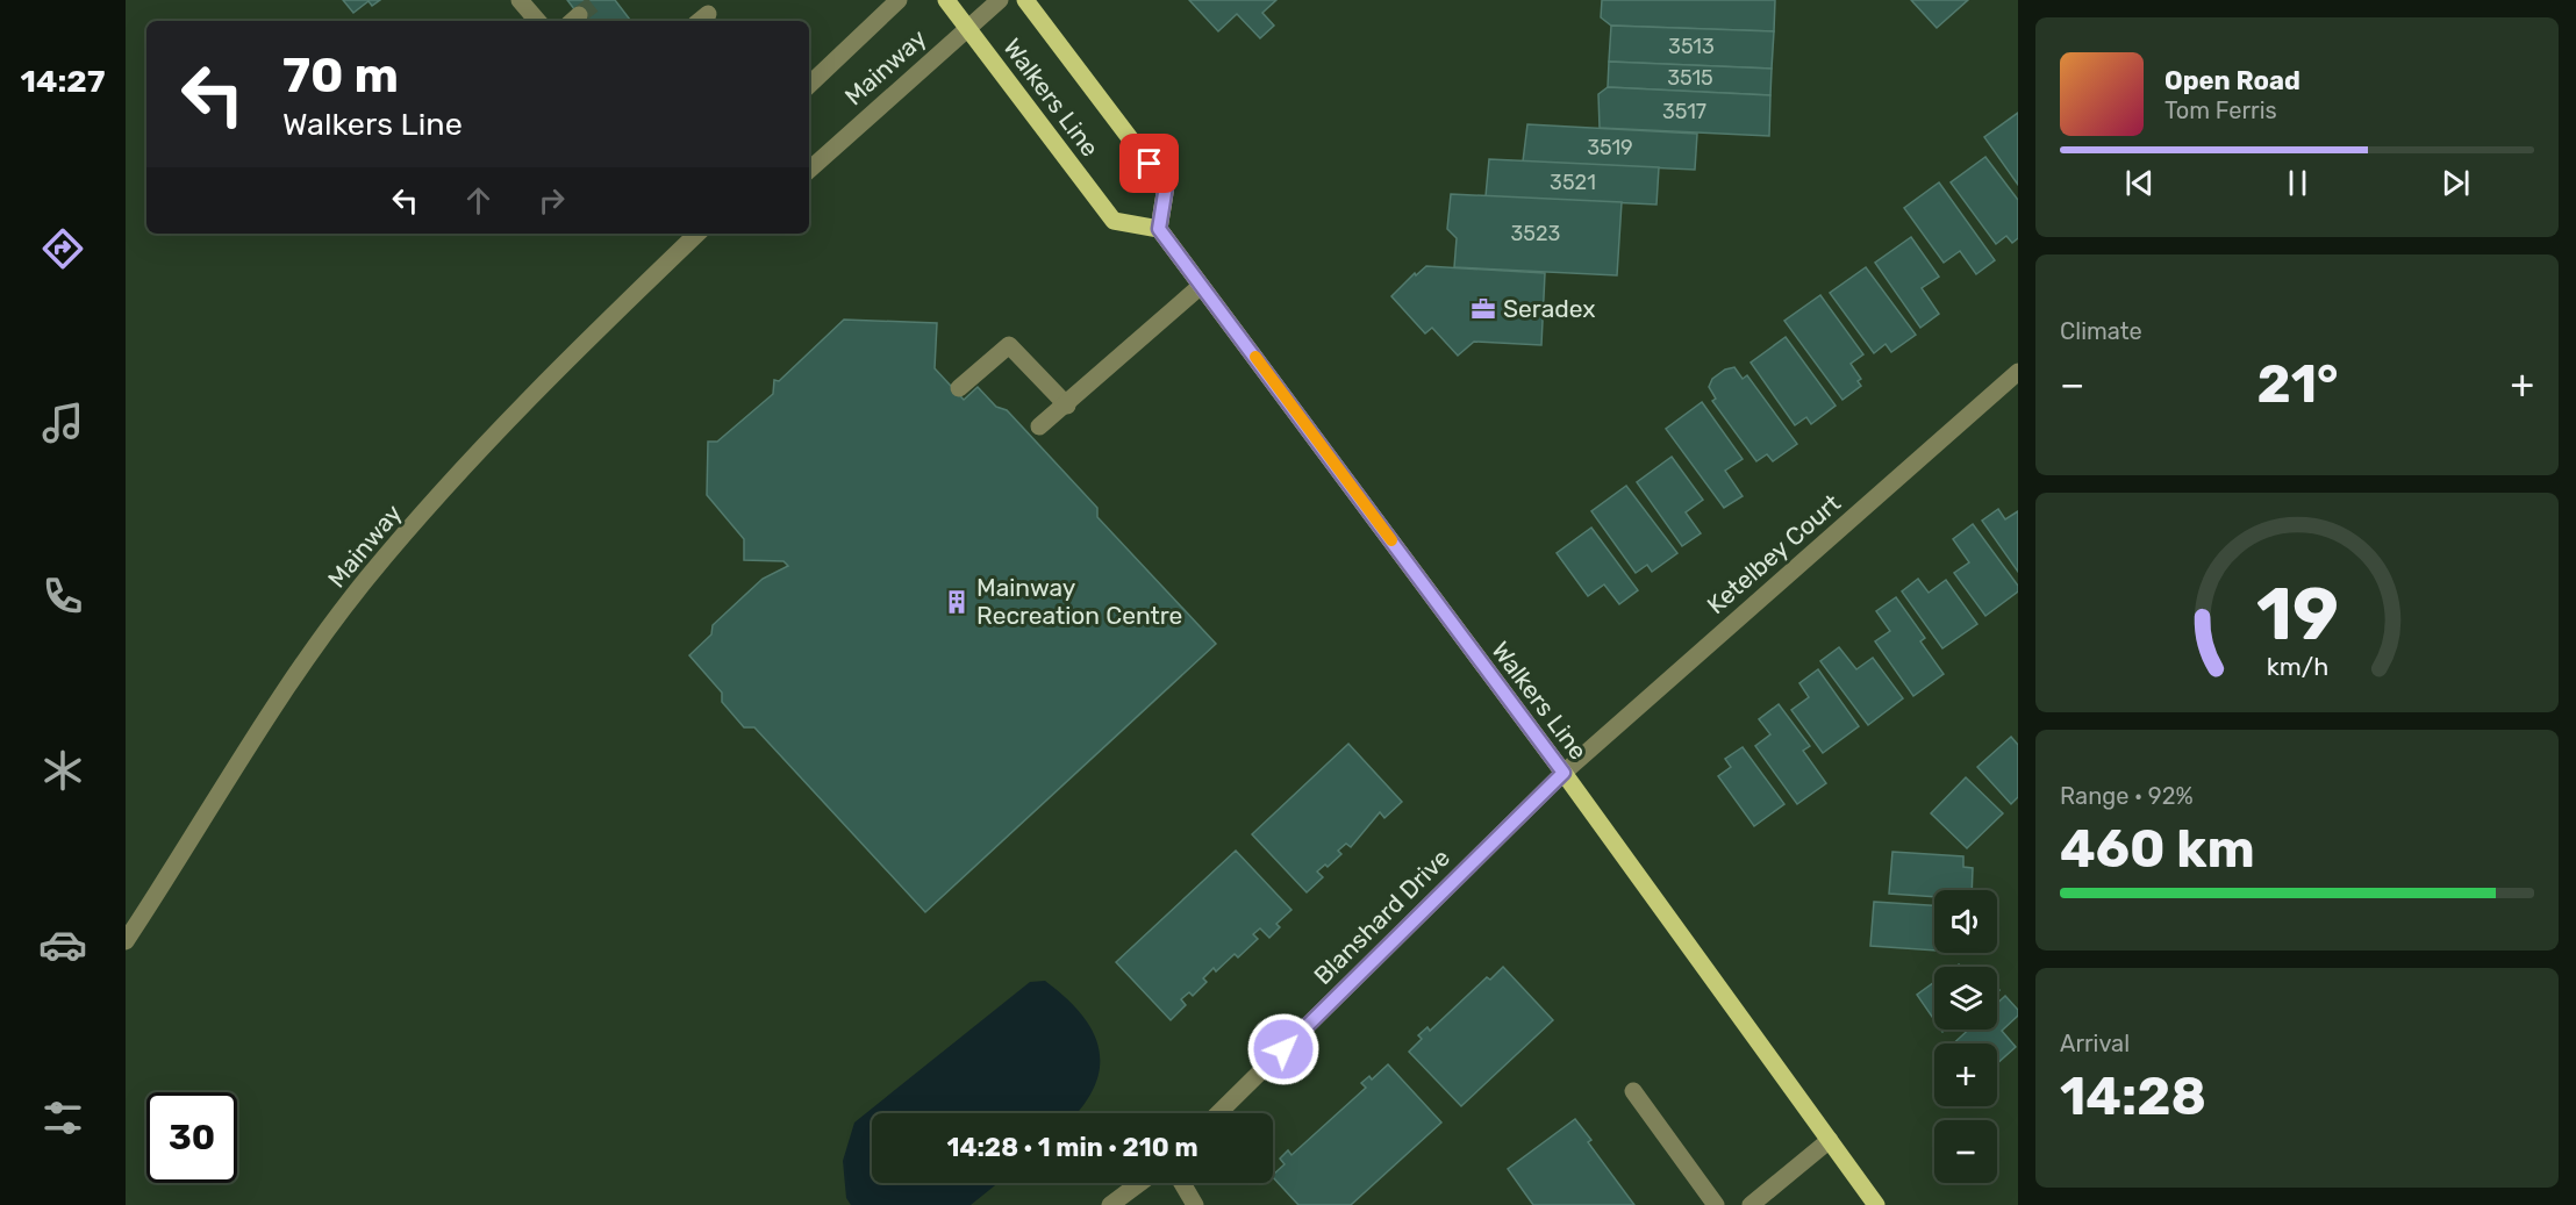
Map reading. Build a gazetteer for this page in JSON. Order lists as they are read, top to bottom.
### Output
{
  "streets": {
    "main road": ["Walkers Line"],
    "street": ["Mainway", "Ketelbey Court", "Blanshard Drive"]
  },
  "crossings": [
    ["Mainway", "Walkers Line"],
    ["Walkers Line", "Ketelbey Court"],
    ["Walkers Line", "Blanshard Drive"],
    ["Ketelbey Court", "Blanshard Drive"]
  ],
  "places": {
    "office": ["Seradex"],
    "building": ["Mainway Recreation Centre"]
  },
  "house_numbers": [
    "3513",
    "3515",
    "3517",
    "3519",
    "3521",
    "3523"
  ],
  "page": {
    "tabs": "14:27",
    "turn": ["70 m", "Walkers Line"],
    "song": ["Open Road", "Tom Ferris"],
    "tile": [
      "Climate",
      ["Range · 92%", "460 km"],
      ["Arrival", "14:28"]
    ],
    "heat": ["−", "21°", "+"],
    "map_buttons": ["+", "−"],
    "limit": "30",
    "trip": "14:28 · 1 min · 210 m",
    "gauge": ["19", "km/h"]
  }
}
